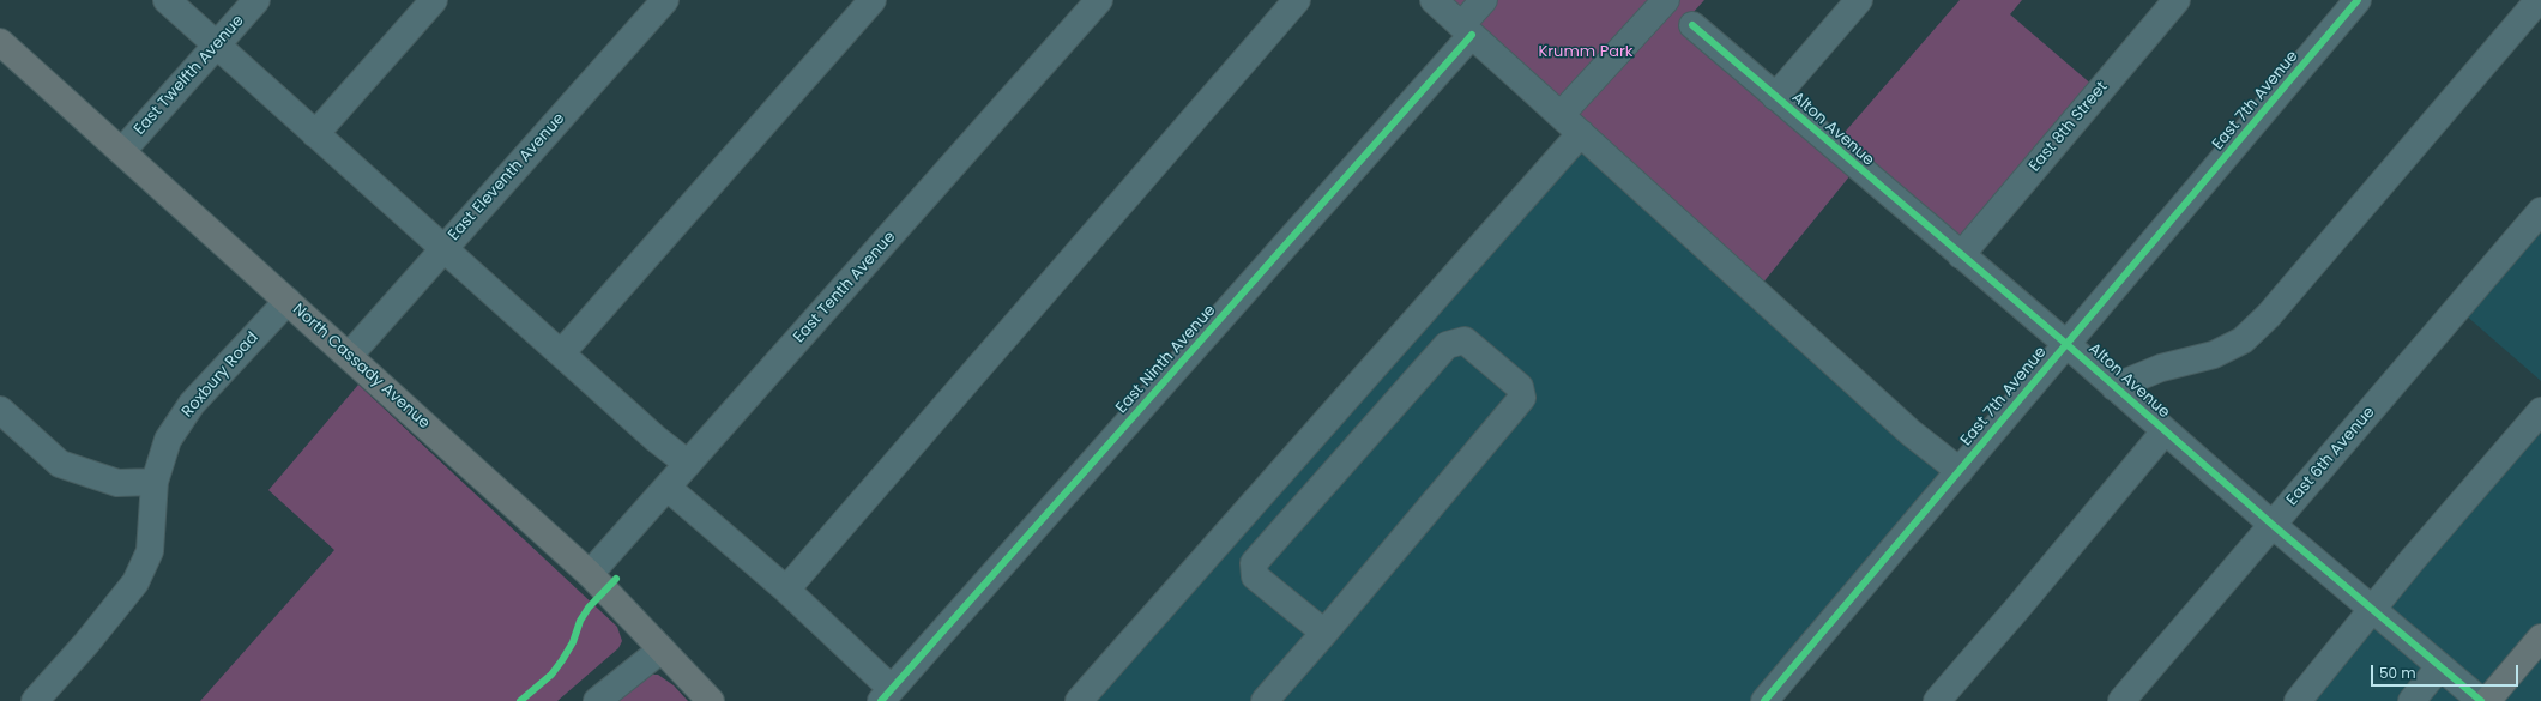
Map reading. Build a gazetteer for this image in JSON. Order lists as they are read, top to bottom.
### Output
{
  "streets": {
    "main road": ["North Cassady Avenue"],
    "street": [
      "East Twelfth Avenue",
      "East 7th Avenue",
      "East 8th Street",
      "Alton Avenue",
      "East Eleventh Avenue",
      "East Tenth Avenue",
      "East Ninth Avenue",
      "Roxbury Road",
      "East 6th Avenue"
    ]
  },
  "crossings": [
    ["East Twelfth Avenue", "North Cassady Avenue"],
    ["East 7th Avenue", "Alton Avenue"],
    ["East 8th Street", "Alton Avenue"],
    ["Alton Avenue", "East 6th Avenue"],
    ["East Eleventh Avenue", "North Cassady Avenue"],
    ["East Tenth Avenue", "North Cassady Avenue"],
    ["North Cassady Avenue", "Roxbury Road"]
  ],
  "parks": ["Krumm Park"],
  "scale_bar": "50 m"
}
